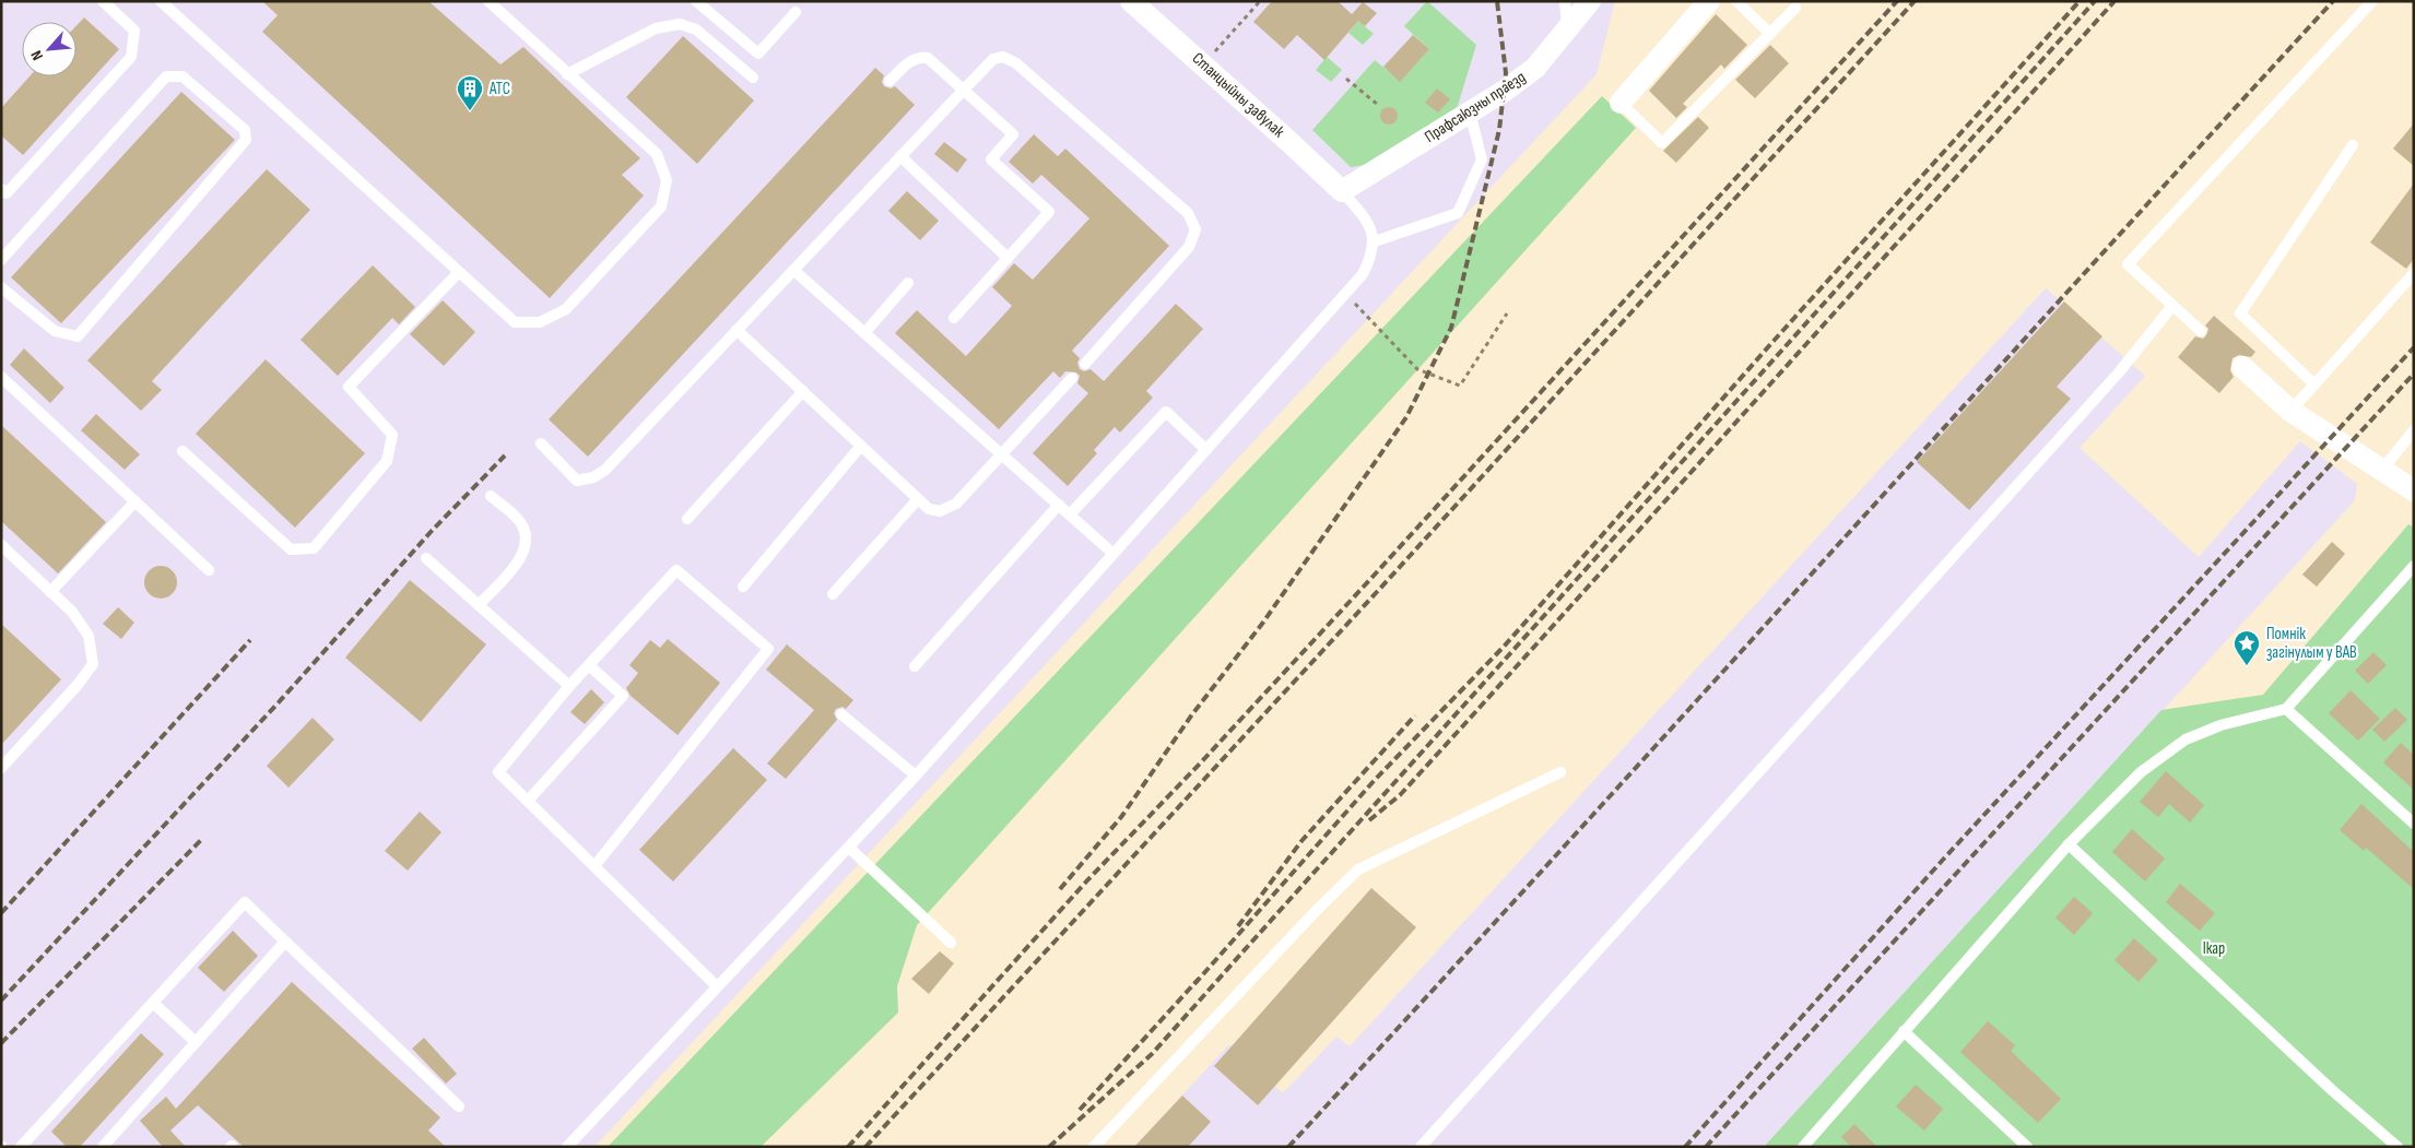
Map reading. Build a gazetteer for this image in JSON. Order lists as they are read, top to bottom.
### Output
{
  "streets": {
    "street": ["Станцыйны завулак", "Прафсаюзны праезд"]
  },
  "crossings": [
    ["Станцыйны завулак", "Прафсаюзны праезд"]
  ],
  "parks": ["Ікар"],
  "places": {
    "building": ["АТС"],
    "place": ["Помнік загінулым у ВАВ"]
  },
  "north": "bottom left"
}
